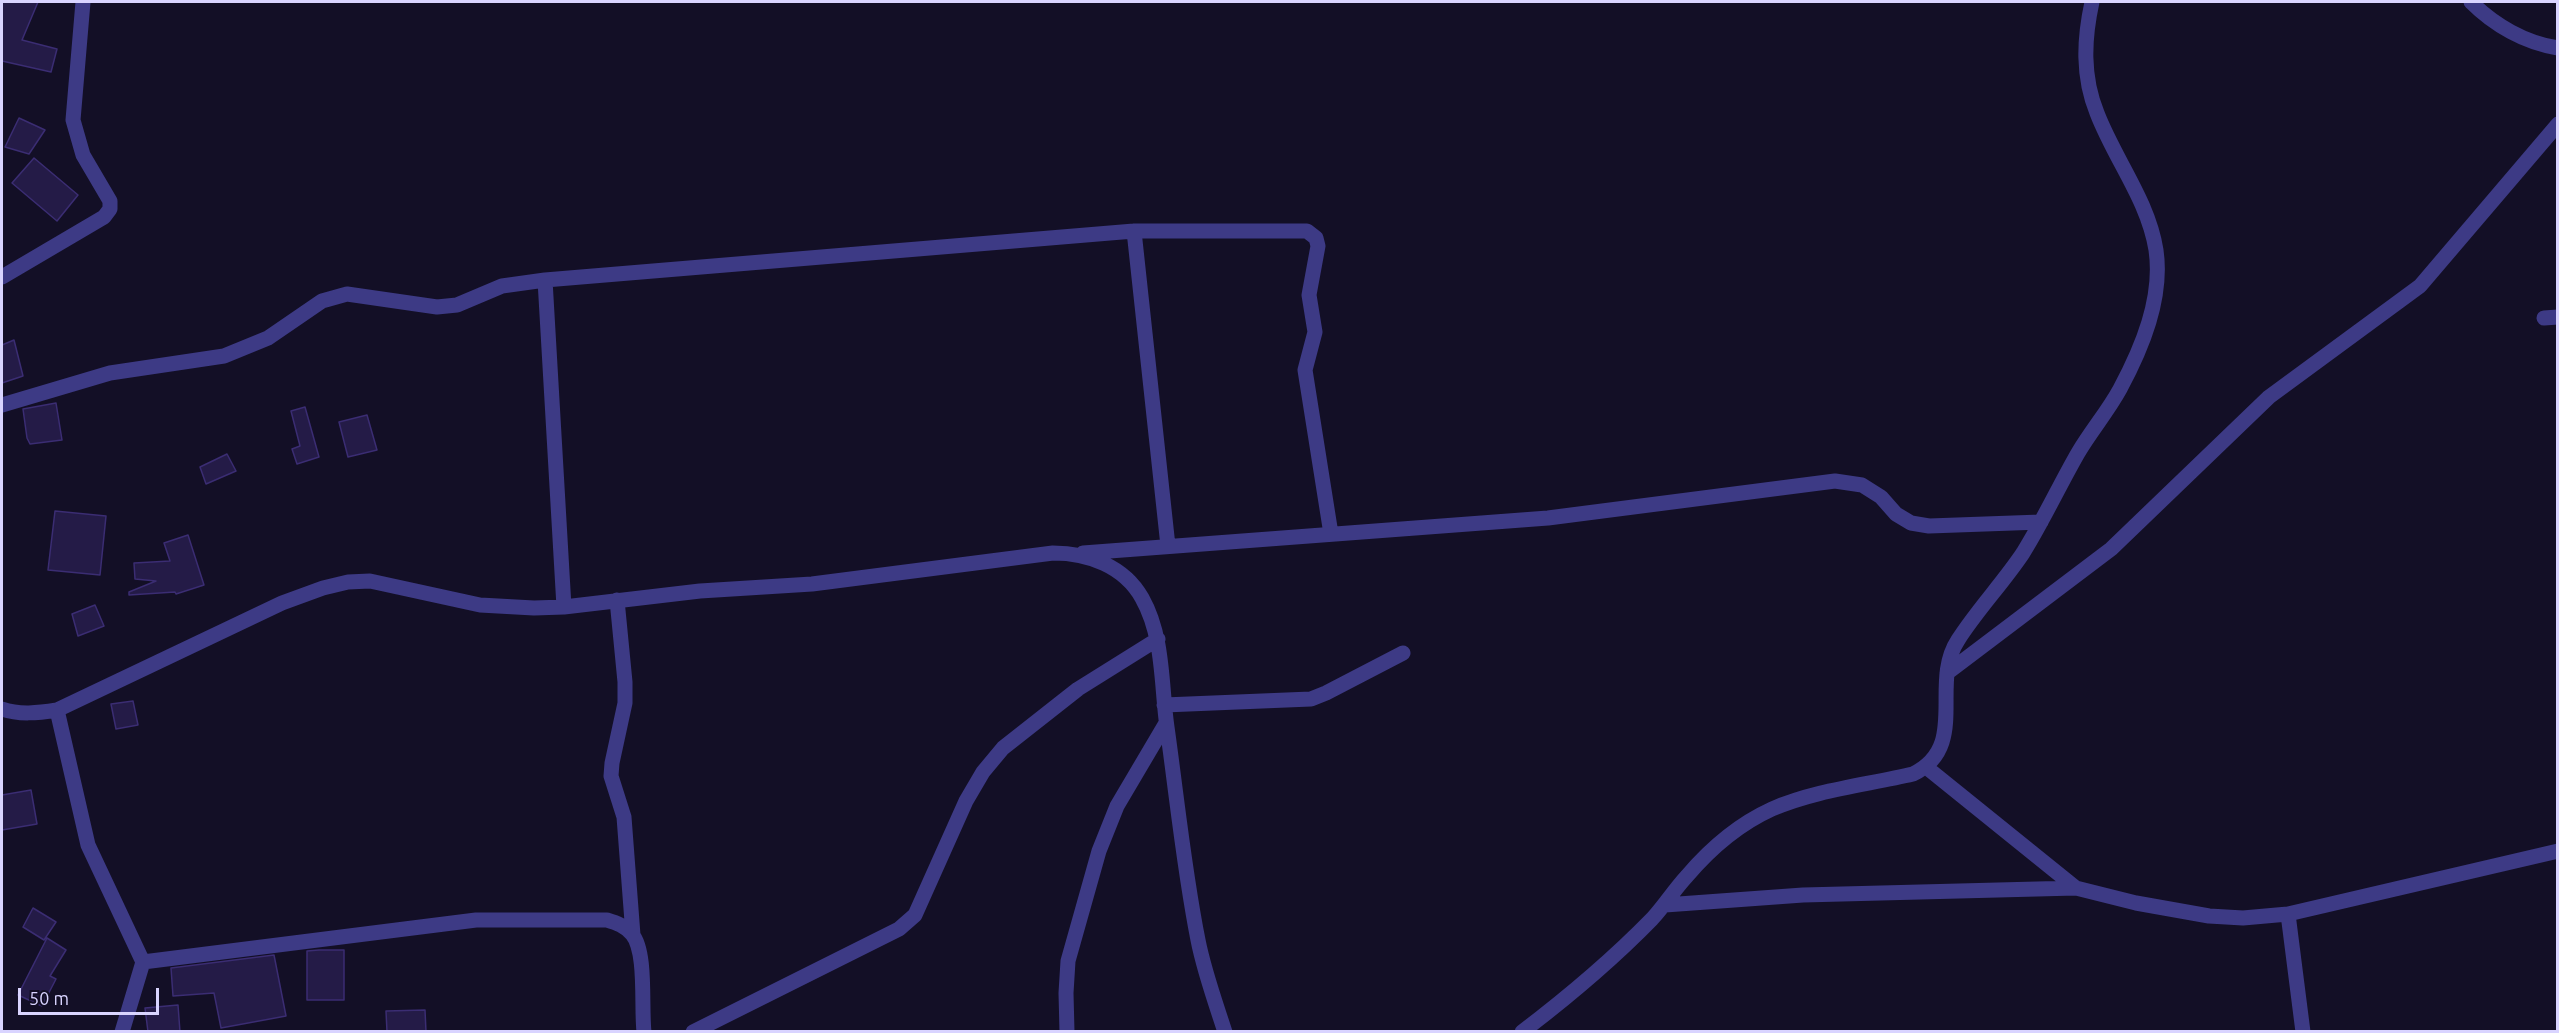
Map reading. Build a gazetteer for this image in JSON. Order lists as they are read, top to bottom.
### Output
{
  "scale_bar": "50 m"
}
